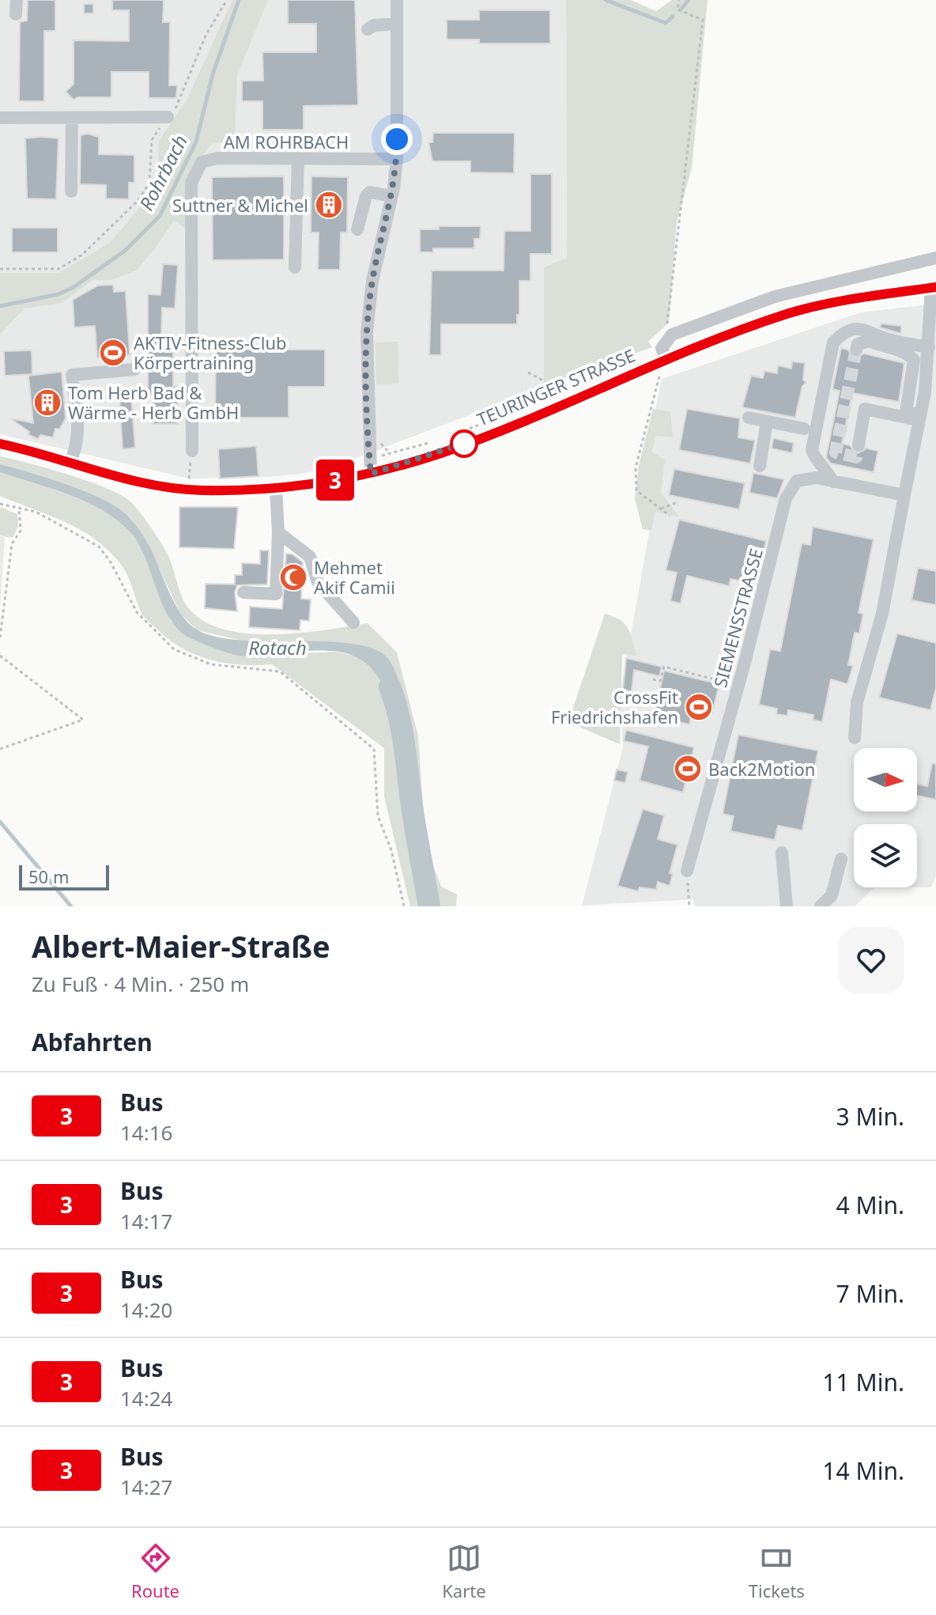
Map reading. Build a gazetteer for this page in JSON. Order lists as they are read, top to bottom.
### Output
{
  "streets": {
    "street": ["AM ROHRBACH", "TEURINGER STRASSE", "SIEMENSSTRASSE"]
  },
  "water": ["Rohrbach", "Rotach"],
  "places": {
    "building": ["Suttner & Michel", "Tom Herb Bad & Wärme - Herb GmbH"],
    "sports": ["AKTIV-Fitness-Club Körpertraining", "CrossFit Friedrichshafen", "Back2Motion"],
    "mosque": ["Mehmet Akif Camii"]
  },
  "lines": ["bus line 3"],
  "scale_bar": "50 m",
  "north": "right",
  "page": {
    "on_map": "3",
    "scale": "50 m",
    "heading": [
      ["Albert-Maier-Straße", "Zu Fuß · 4 Min. · 250 m"],
      "Abfahrten"
    ],
    "list": [
      {
        "mark": "3",
        "name": "Bus",
        "note": "14:16",
        "value": "3 Min."
      },
      {
        "mark": "3",
        "name": "Bus",
        "note": "14:17",
        "value": "4 Min."
      },
      {
        "mark": "3",
        "name": "Bus",
        "note": "14:20",
        "value": "7 Min."
      },
      {
        "mark": "3",
        "name": "Bus",
        "note": "14:24",
        "value": "11 Min."
      },
      {
        "mark": "3",
        "name": "Bus",
        "note": "14:27",
        "value": "14 Min."
      }
    ],
    "tabs": ["Route", "Karte", "Tickets"]
  }
}
